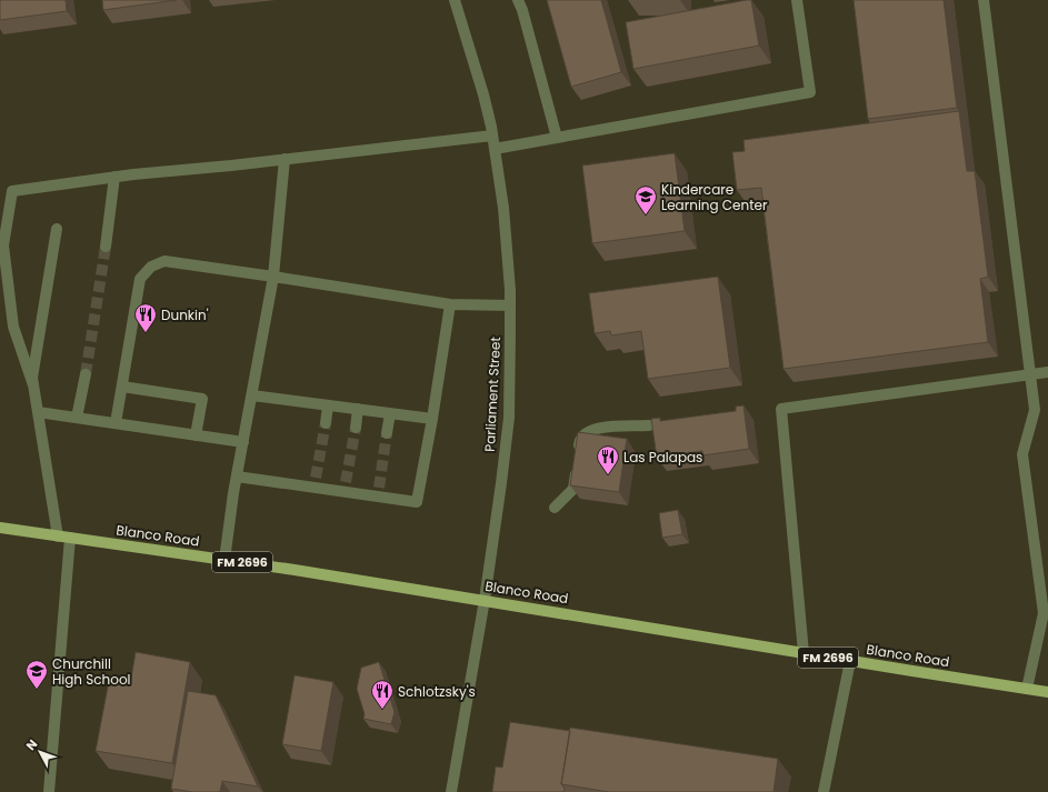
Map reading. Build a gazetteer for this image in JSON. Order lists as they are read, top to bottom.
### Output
{
  "streets": {
    "main road": ["Blanco Road", "FM 2696"],
    "street": ["Parliament Street"]
  },
  "crossings": [
    ["Parliament Street", "Blanco Road"]
  ],
  "places": {
    "school or university": ["Kindercare Learning Center", "Churchill High School"],
    "restaurant": ["Dunkin'", "Las Palapas", "Schlotzsky's"]
  },
  "north": "top left"
}
